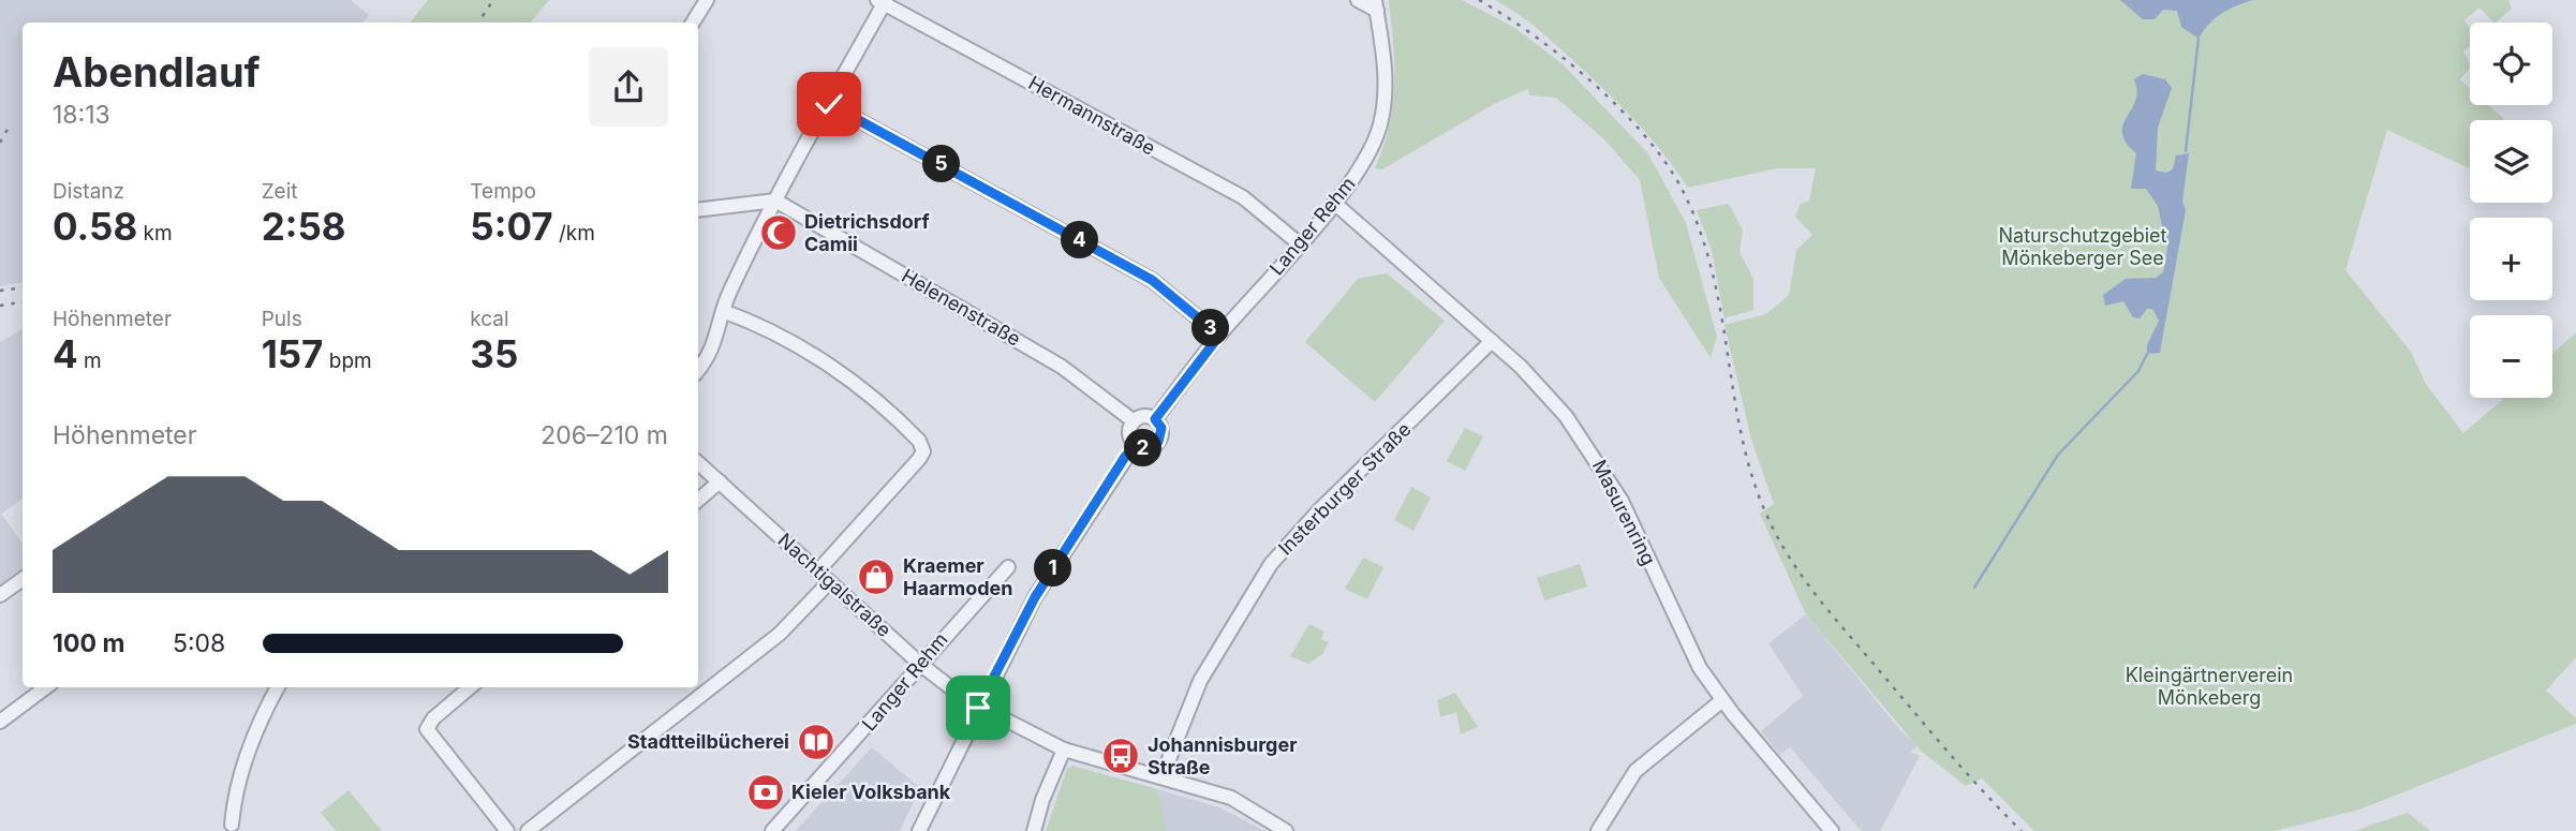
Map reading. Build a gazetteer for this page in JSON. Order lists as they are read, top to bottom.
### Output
{
  "streets": {
    "street": [
      "Hermannstraße",
      "Langer Rehm",
      "Helenenstraße",
      "Insterburger Straße",
      "Masurenring",
      "Nachtigalstraße"
    ]
  },
  "crossings": [
    ["Hermannstraße", "Langer Rehm"],
    ["Langer Rehm", "Helenenstraße"],
    ["Langer Rehm", "Masurenring"],
    ["Langer Rehm", "Nachtigalstraße"],
    ["Insterburger Straße", "Masurenring"]
  ],
  "parks": ["Naturschutzgebiet Mönkeberger See", "Kleingärtnerverein Mönkeberg"],
  "places": {
    "mosque": ["Dietrichsdorf Camii"],
    "shop": ["Kraemer Haarmoden"],
    "library": ["Stadtteilbücherei"],
    "bus stop": ["Johannisburger Straße"],
    "bank": ["Kieler Volksbank"]
  },
  "page": {
    "map_buttons": ["+", "−"],
    "heading": ["Abendlauf", "18:13"],
    "pins": [
      "5",
      "4",
      "3",
      "2",
      "1"
    ],
    "stats": [
      ["Distanz", "0.58 km"],
      ["Zeit", "2:58"],
      ["Tempo", "5:07 /km"],
      ["Höhenmeter", "4 m"],
      ["Puls", "157 bpm"],
      ["kcal", "35"]
    ],
    "chart": ["Höhenmeter", "206–210 m"],
    "list": [
      {
        "name": "100 m",
        "note": "5:08"
      }
    ]
  }
}
